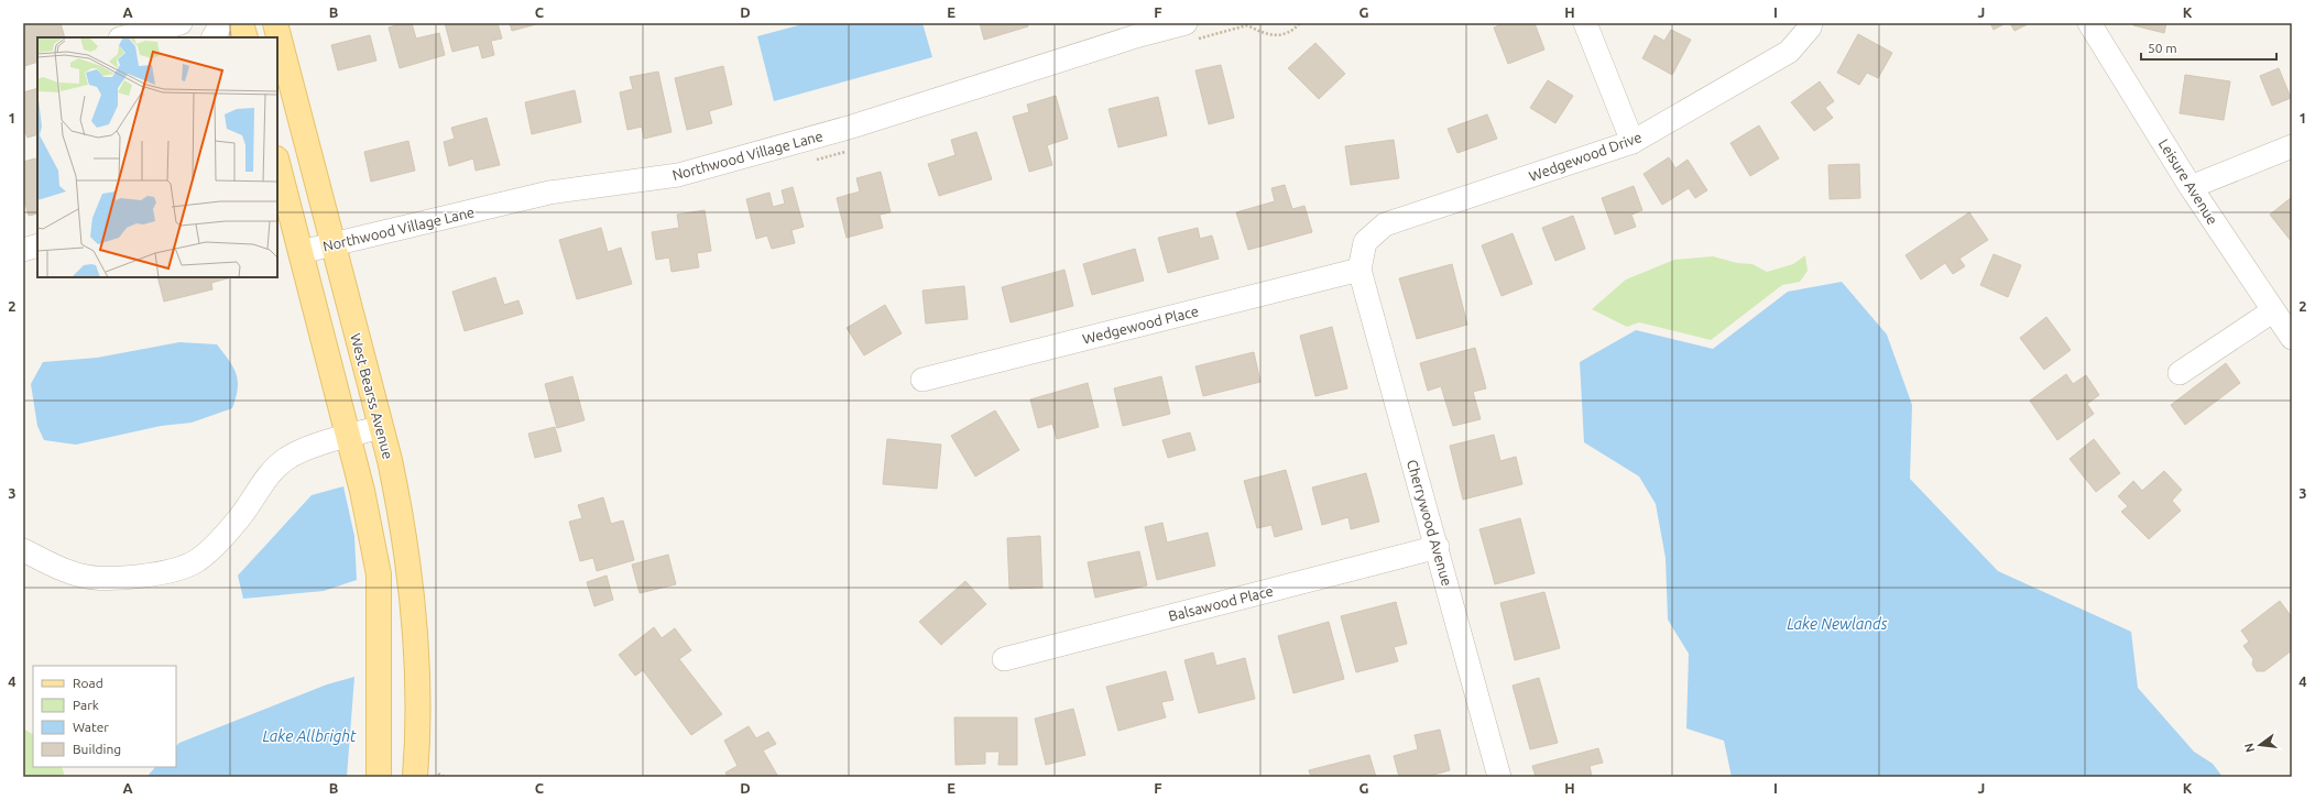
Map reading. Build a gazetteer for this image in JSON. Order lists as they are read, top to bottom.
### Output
{
  "streets": {
    "main road": ["West Bearss Avenue"],
    "street": [
      "Northwood Village Lane",
      "Wedgewood Drive",
      "Leisure Avenue",
      "Wedgewood Place",
      "Cherrywood Avenue",
      "Balsawood Place"
    ]
  },
  "crossings": [
    ["Northwood Village Lane", "West Bearss Avenue"],
    ["Wedgewood Drive", "Wedgewood Place"],
    ["Wedgewood Drive", "Cherrywood Avenue"],
    ["Wedgewood Place", "Cherrywood Avenue"],
    ["Cherrywood Avenue", "Balsawood Place"]
  ],
  "water": ["Lake Newlands", "Lake Allbright"],
  "legend": [
    "Road",
    "Park",
    "Water",
    "Building"
  ],
  "scale_bar": "50 m",
  "north": "left",
  "grid": {
    "columns": [
      "A",
      "B",
      "C",
      "D",
      "E",
      "F",
      "G",
      "H",
      "I",
      "J",
      "K"
    ],
    "rows": [
      "1",
      "2",
      "3",
      "4"
    ]
  }
}
